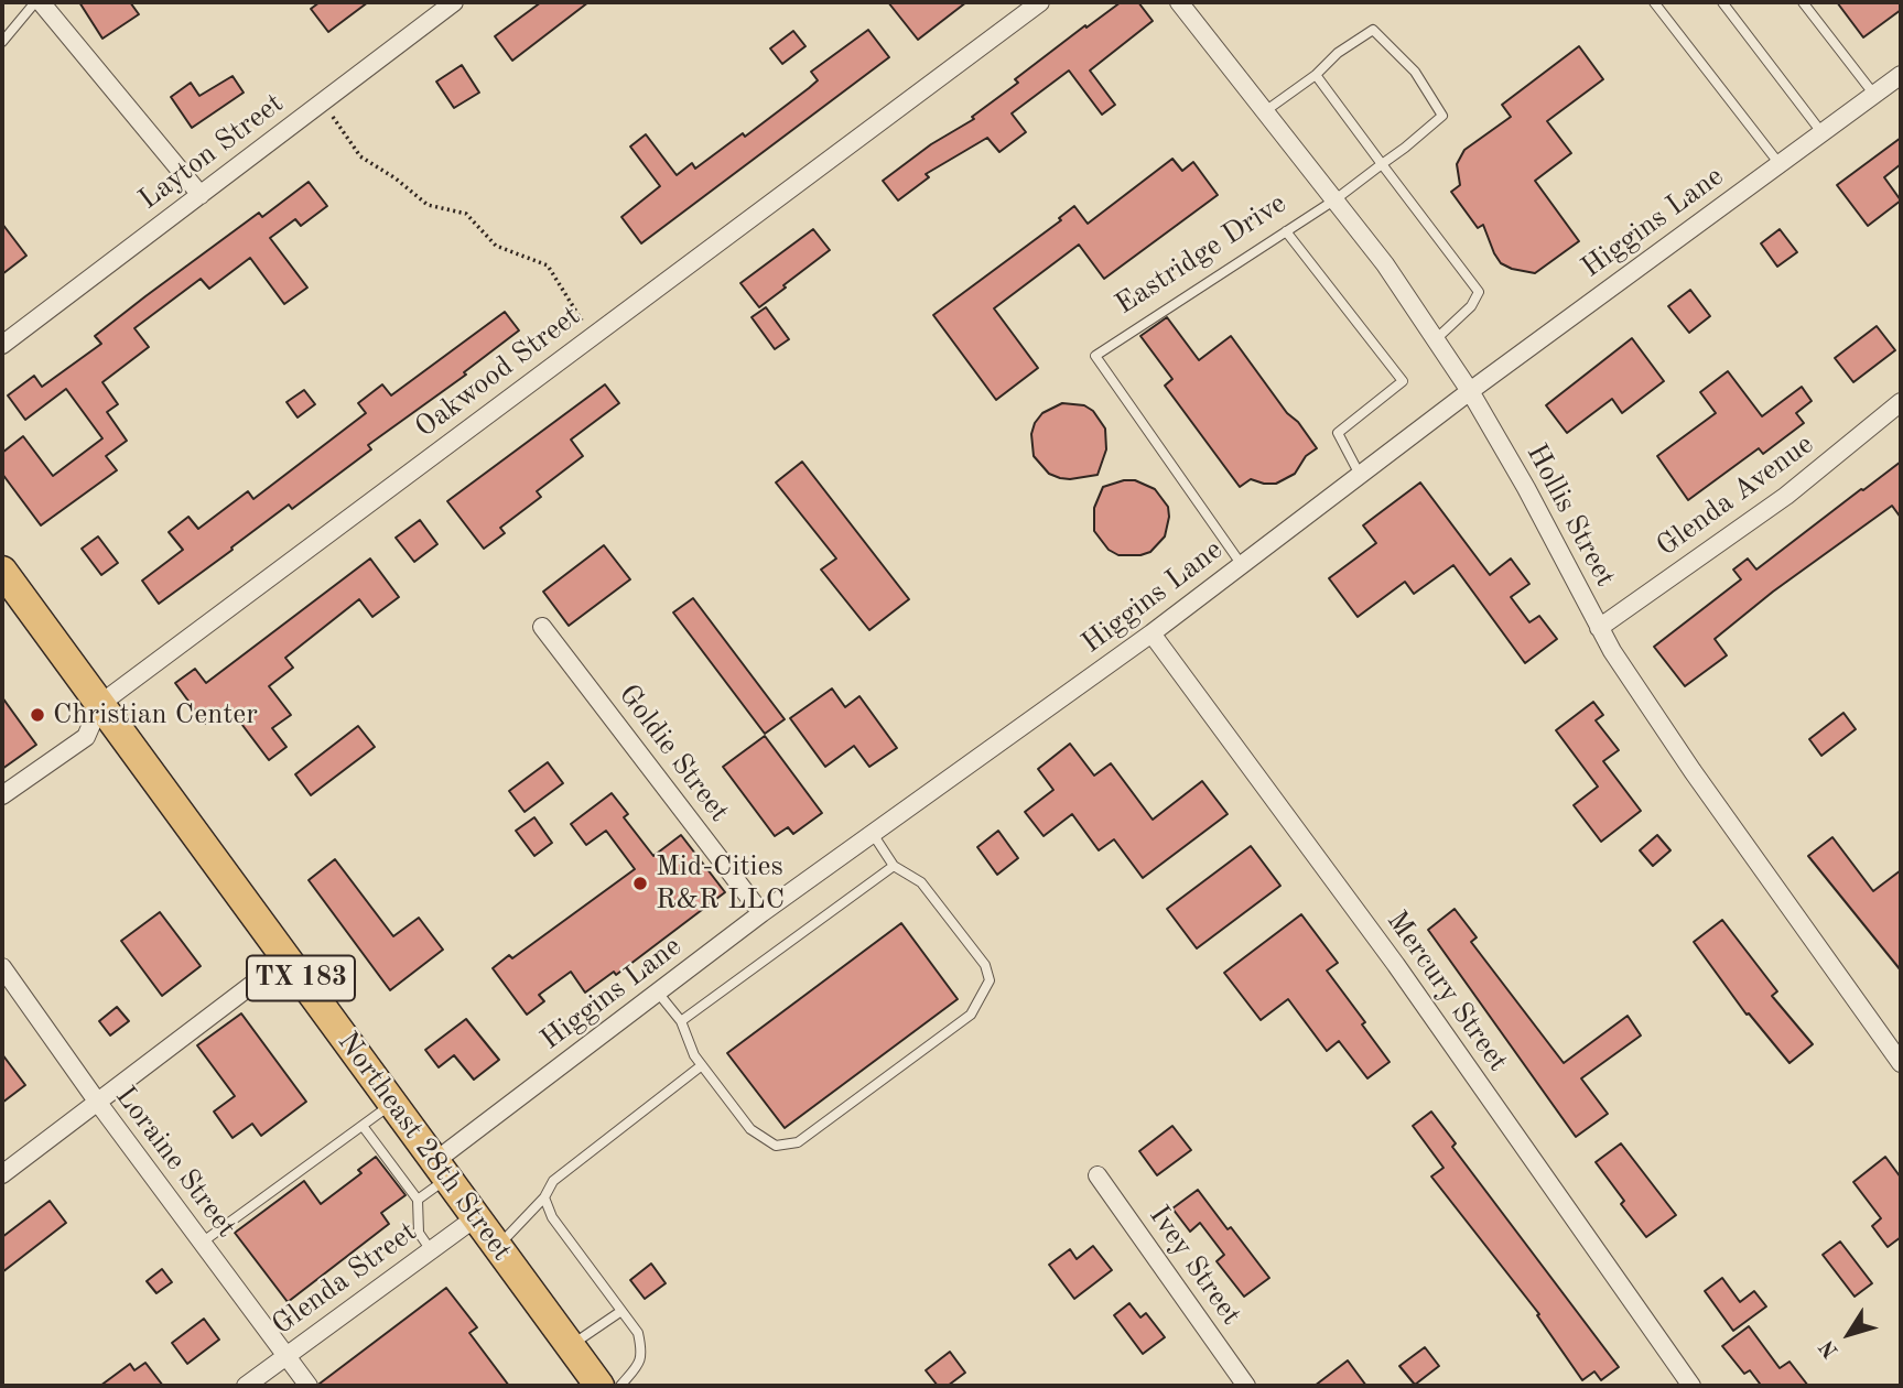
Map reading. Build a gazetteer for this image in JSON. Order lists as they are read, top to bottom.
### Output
{
  "streets": {
    "main road": ["TX 183", "Northeast 28th Street"],
    "street": [
      "Layton Street",
      "Higgins Lane",
      "Oakwood Street",
      "Glenda Avenue",
      "Hollis Street",
      "Goldie Street",
      "Mercury Street",
      "Loraine Street",
      "Ivey Street",
      "Glenda Street"
    ],
    "lane": ["Eastridge Drive"]
  },
  "crossings": [
    ["Higgins Lane", "Eastridge Drive"],
    ["Higgins Lane", "Hollis Street"],
    ["Higgins Lane", "Goldie Street"],
    ["Higgins Lane", "Mercury Street"],
    ["Higgins Lane", "Northeast 28th Street"],
    ["Eastridge Drive", "Hollis Street"],
    ["Oakwood Street", "Northeast 28th Street"],
    ["Glenda Avenue", "Hollis Street"],
    ["Northeast 28th Street", "Glenda Street"],
    ["Loraine Street", "Glenda Street"]
  ],
  "places": ["Christian Center", "Mid-Cities R&R LLC"],
  "north": "bottom left"
}
